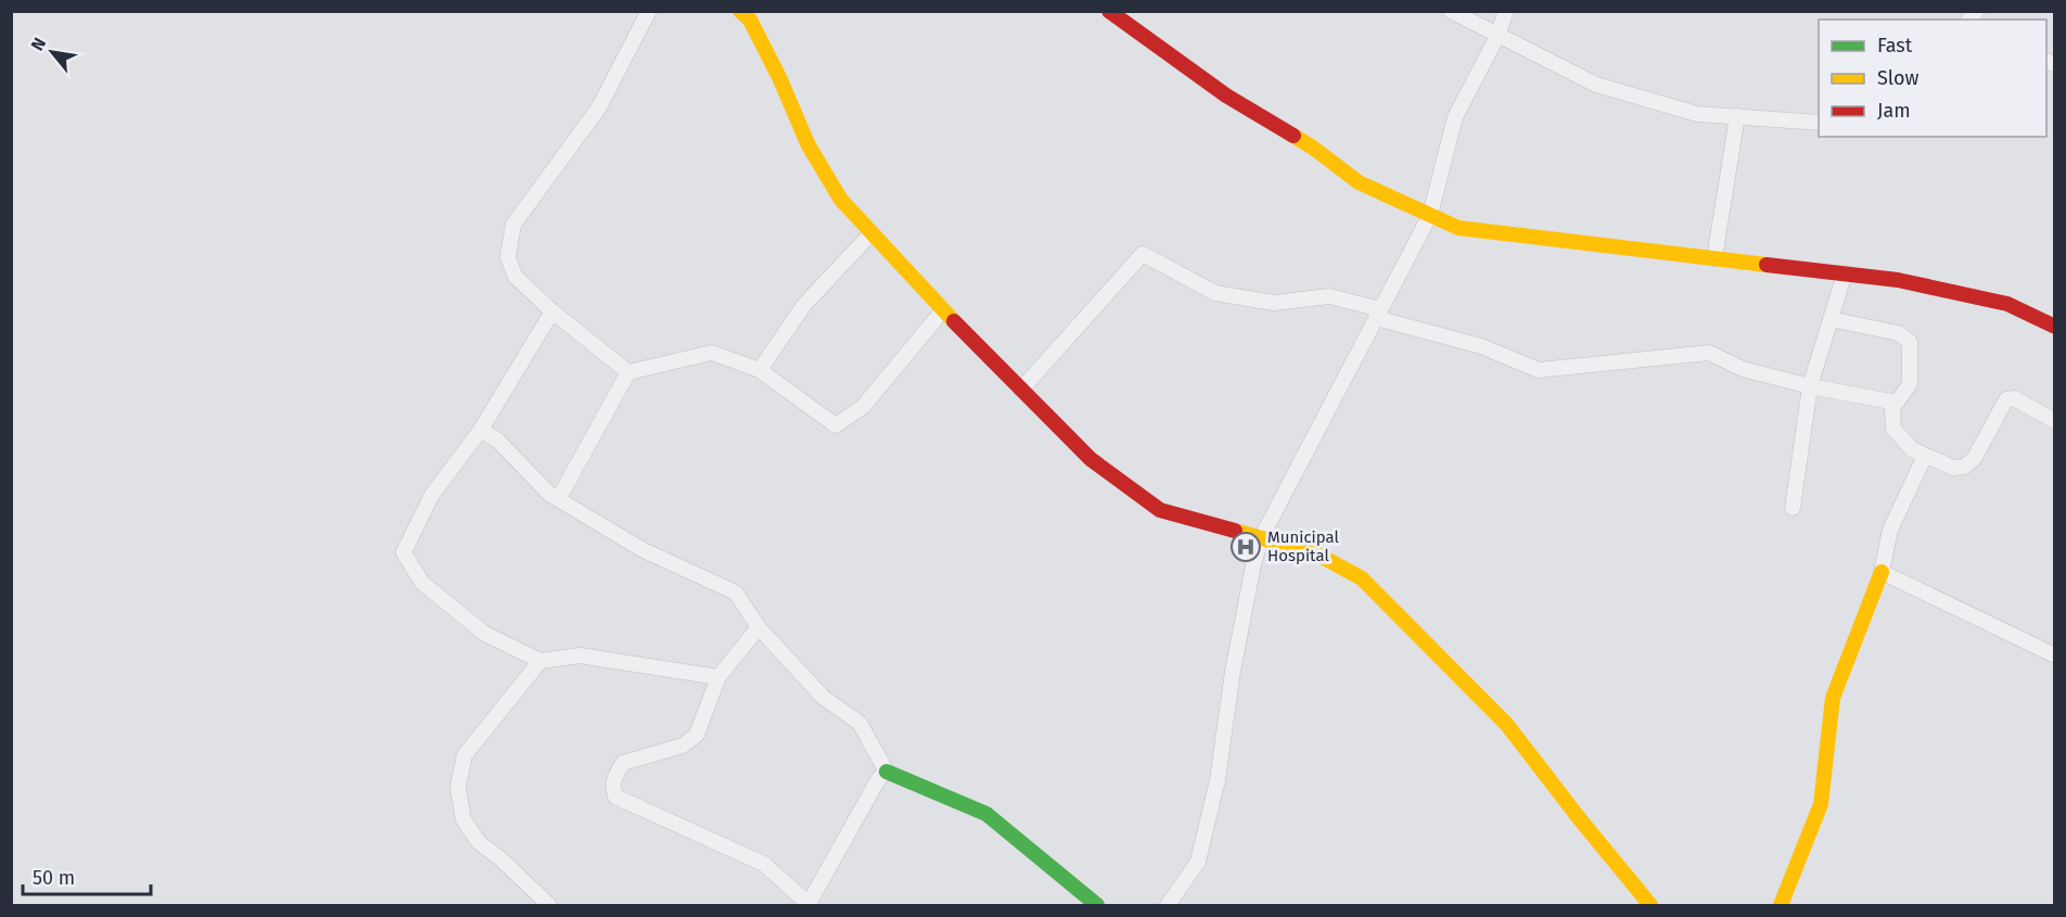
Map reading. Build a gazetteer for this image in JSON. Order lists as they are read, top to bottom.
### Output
{
  "places": {
    "hospital": ["Municipal Hospital"]
  },
  "legend": ["Fast", "Slow", "Jam"],
  "scale_bar": "50 m",
  "north": "top left"
}
